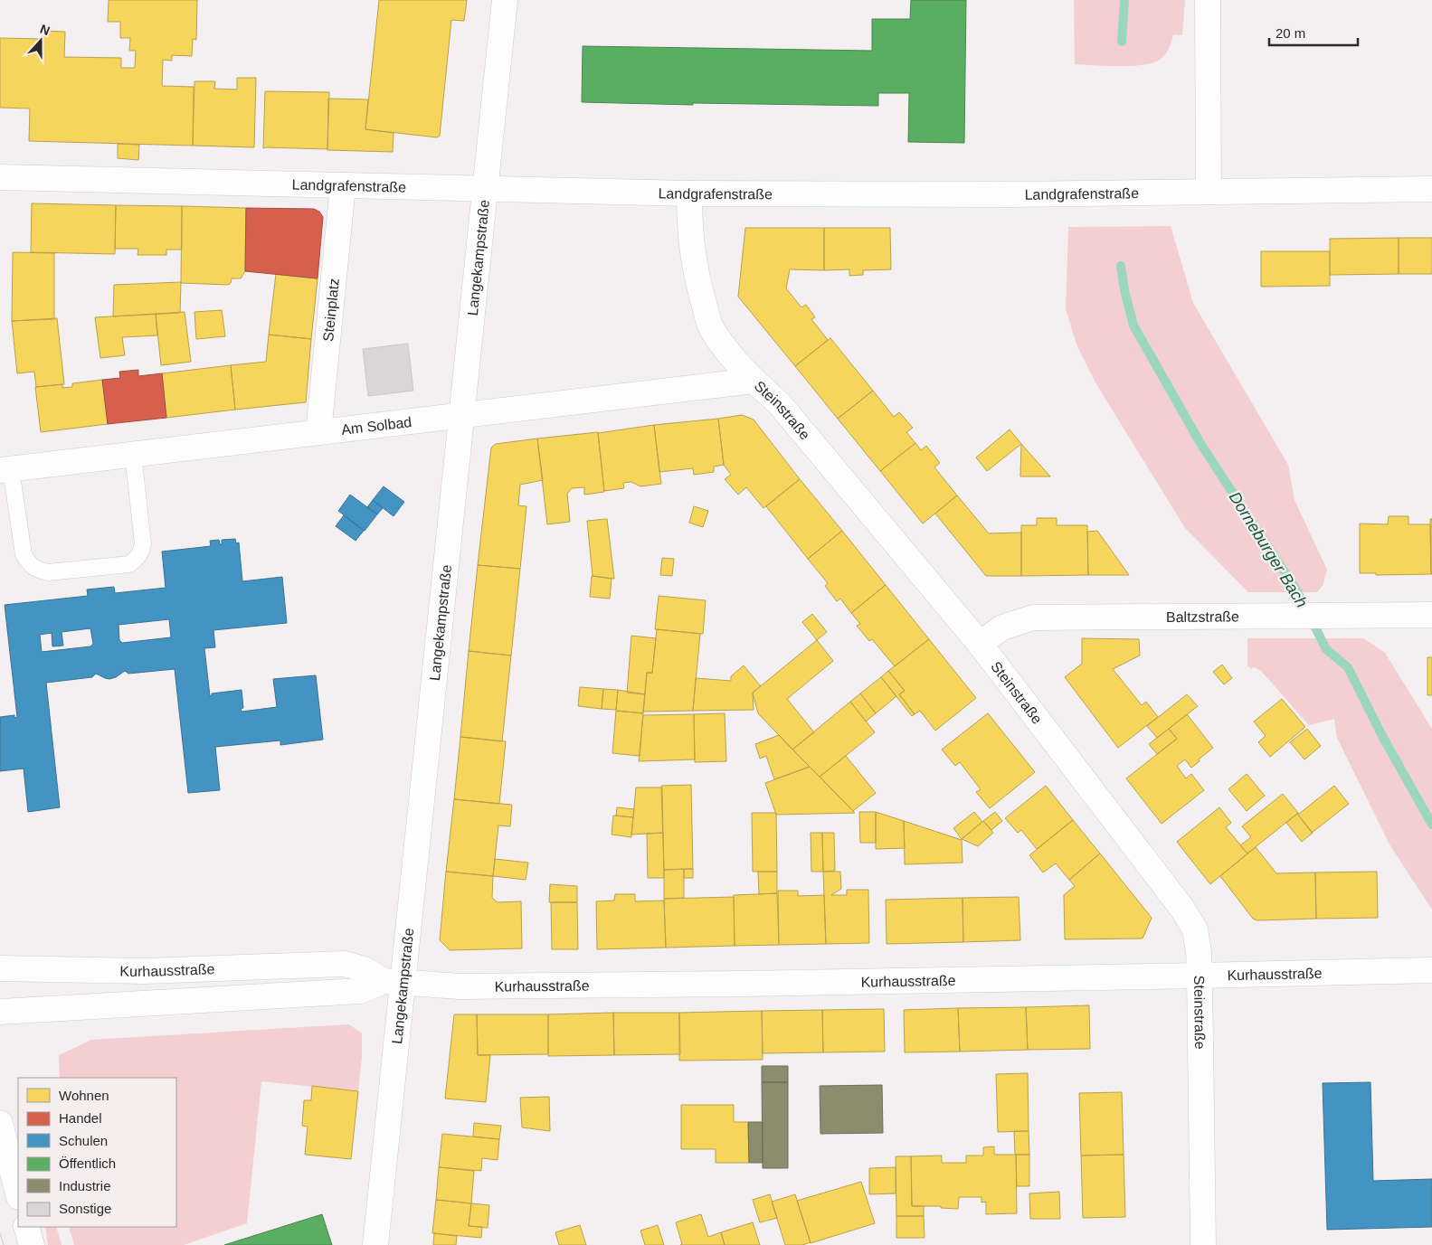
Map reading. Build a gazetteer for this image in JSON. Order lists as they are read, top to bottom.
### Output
{
  "streets": {
    "street": [
      "Landgrafenstraße",
      "Langekampstraße",
      "Steinplatz",
      "Steinstraße",
      "Am Solbad",
      "Baltzstraße",
      "Kurhausstraße"
    ]
  },
  "crossings": [
    ["Landgrafenstraße", "Langekampstraße"],
    ["Landgrafenstraße", "Steinplatz"],
    ["Landgrafenstraße", "Steinstraße"],
    ["Langekampstraße", "Am Solbad"],
    ["Langekampstraße", "Kurhausstraße"],
    ["Steinplatz", "Am Solbad"],
    ["Steinstraße", "Am Solbad"],
    ["Steinstraße", "Baltzstraße"],
    ["Steinstraße", "Kurhausstraße"]
  ],
  "water": ["Dorneburger Bach"],
  "legend": [
    "Wohnen",
    "Handel",
    "Schulen",
    "Öffentlich",
    "Industrie",
    "Sonstige"
  ],
  "scale_bar": "20 m",
  "north": "top"
}
